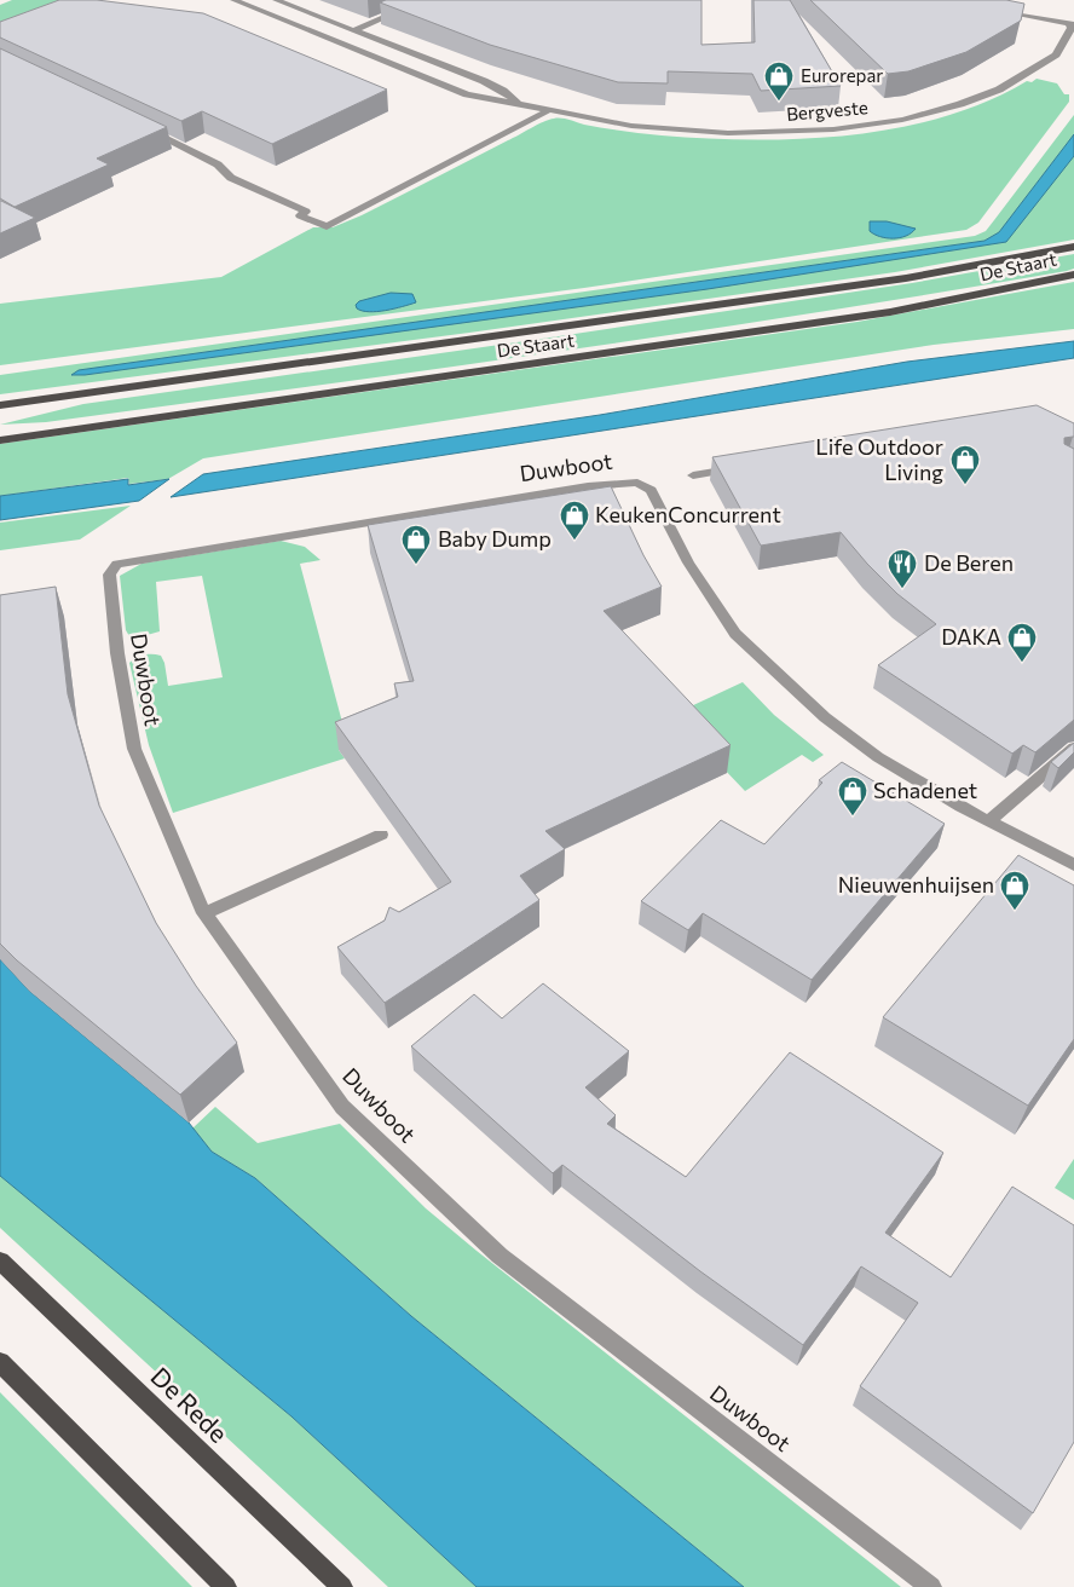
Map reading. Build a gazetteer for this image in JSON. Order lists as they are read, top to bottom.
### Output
{
  "streets": {
    "main road": ["De Staart", "De Rede"],
    "street": ["Bergveste", "Duwboot"]
  },
  "places": {
    "shop": [
      "Eurorepar",
      "Life Outdoor Living",
      "KeukenConcurrent",
      "Baby Dump",
      "DAKA",
      "Schadenet",
      "Nieuwenhuijsen"
    ],
    "restaurant": ["De Beren"]
  }
}
